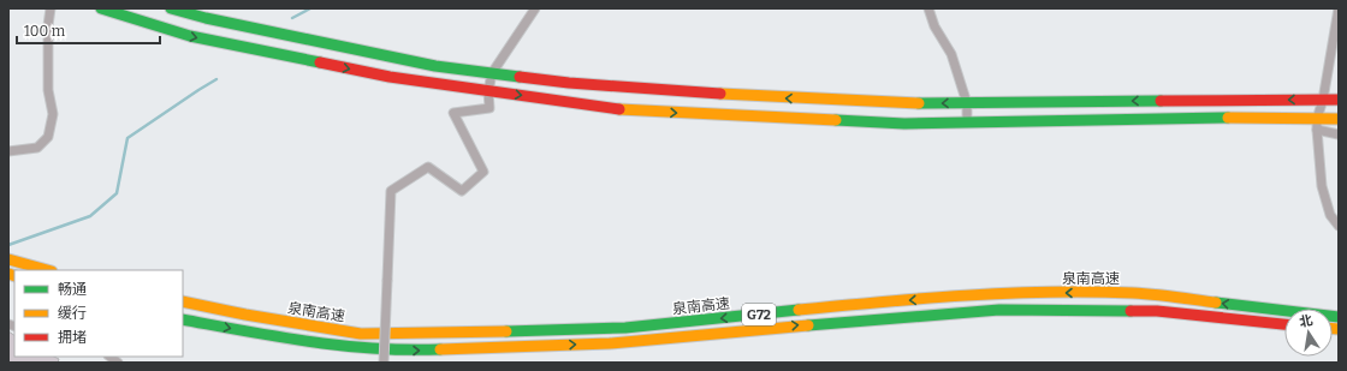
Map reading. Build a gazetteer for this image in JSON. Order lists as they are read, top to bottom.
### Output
{
  "streets": {
    "main road": ["泉南高速", "G72"]
  },
  "legend": ["畅通", "缓行", "拥堵"],
  "scale_bar": "100 m",
  "north": "top"
}
